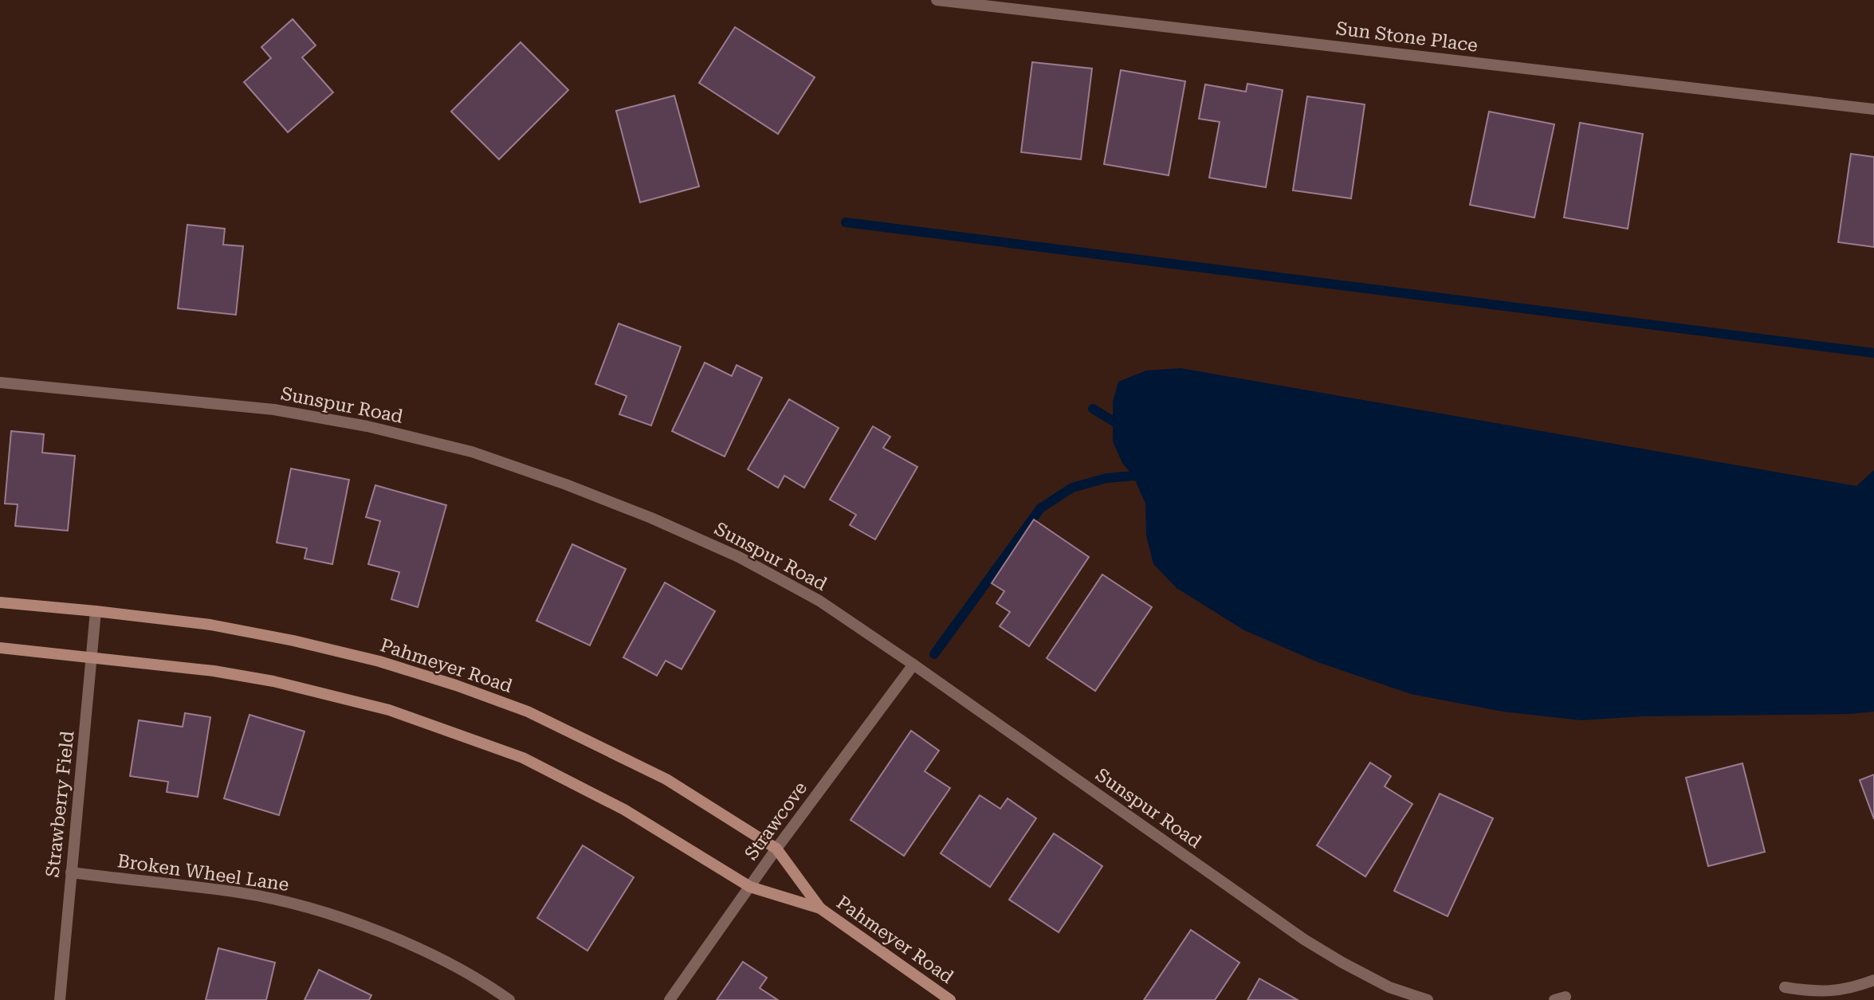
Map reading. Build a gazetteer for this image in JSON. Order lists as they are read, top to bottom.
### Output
{
  "streets": {
    "street": [
      "Sun Stone Place",
      "Sunspur Road",
      "Pahmeyer Road",
      "Strawberry Field",
      "Strawcove",
      "Broken Wheel Lane"
    ]
  },
  "crossings": [
    ["Sunspur Road", "Strawcove"],
    ["Pahmeyer Road", "Strawberry Field"],
    ["Pahmeyer Road", "Strawcove"],
    ["Strawberry Field", "Broken Wheel Lane"]
  ]
}
